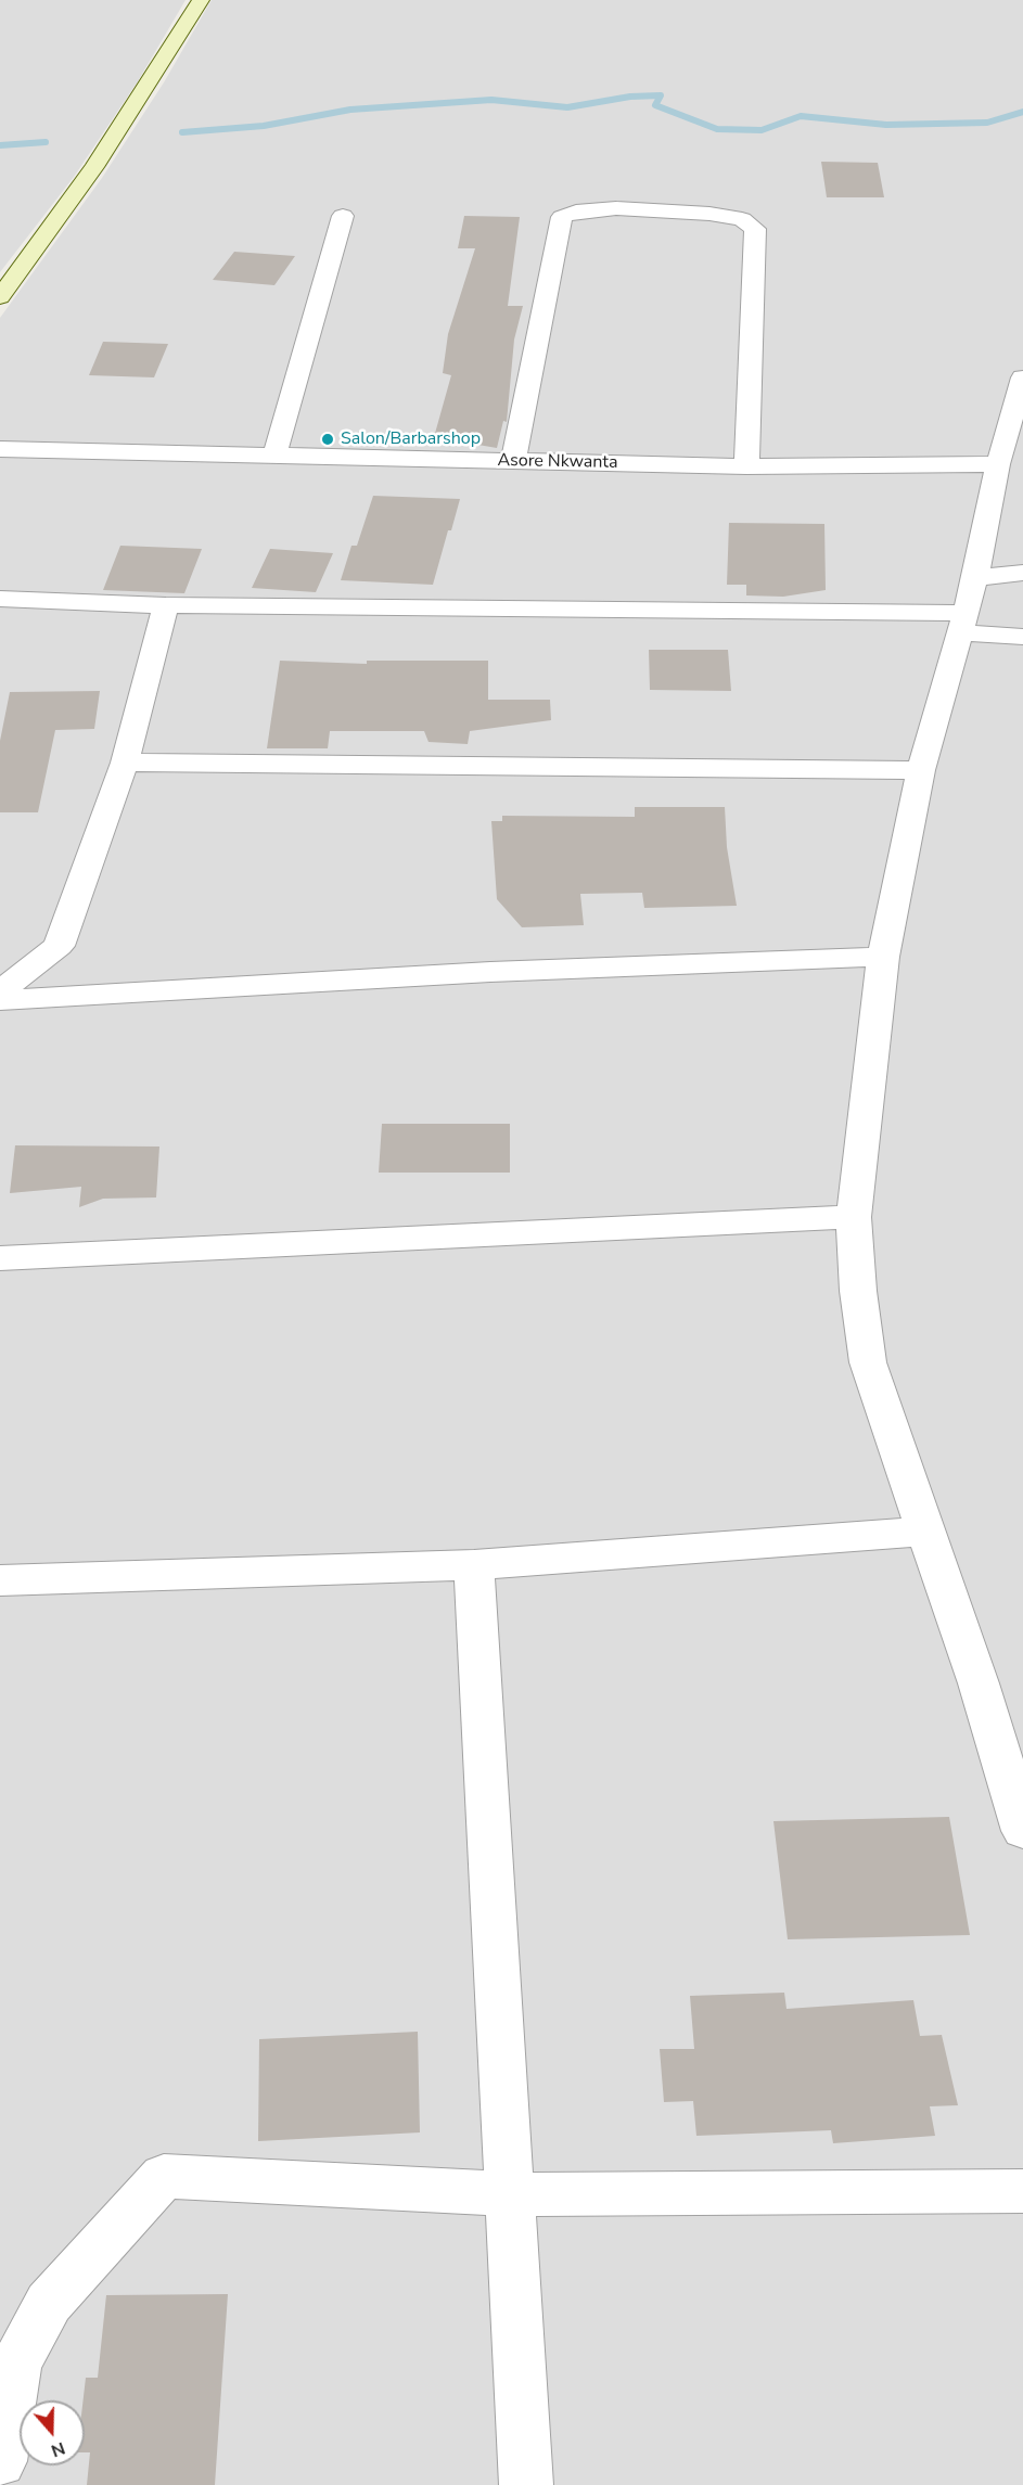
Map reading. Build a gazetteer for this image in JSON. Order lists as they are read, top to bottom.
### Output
{
  "streets": {
    "street": ["Asore Nkwanta"]
  },
  "places": ["Salon/Barbarshop"],
  "north": "bottom"
}
